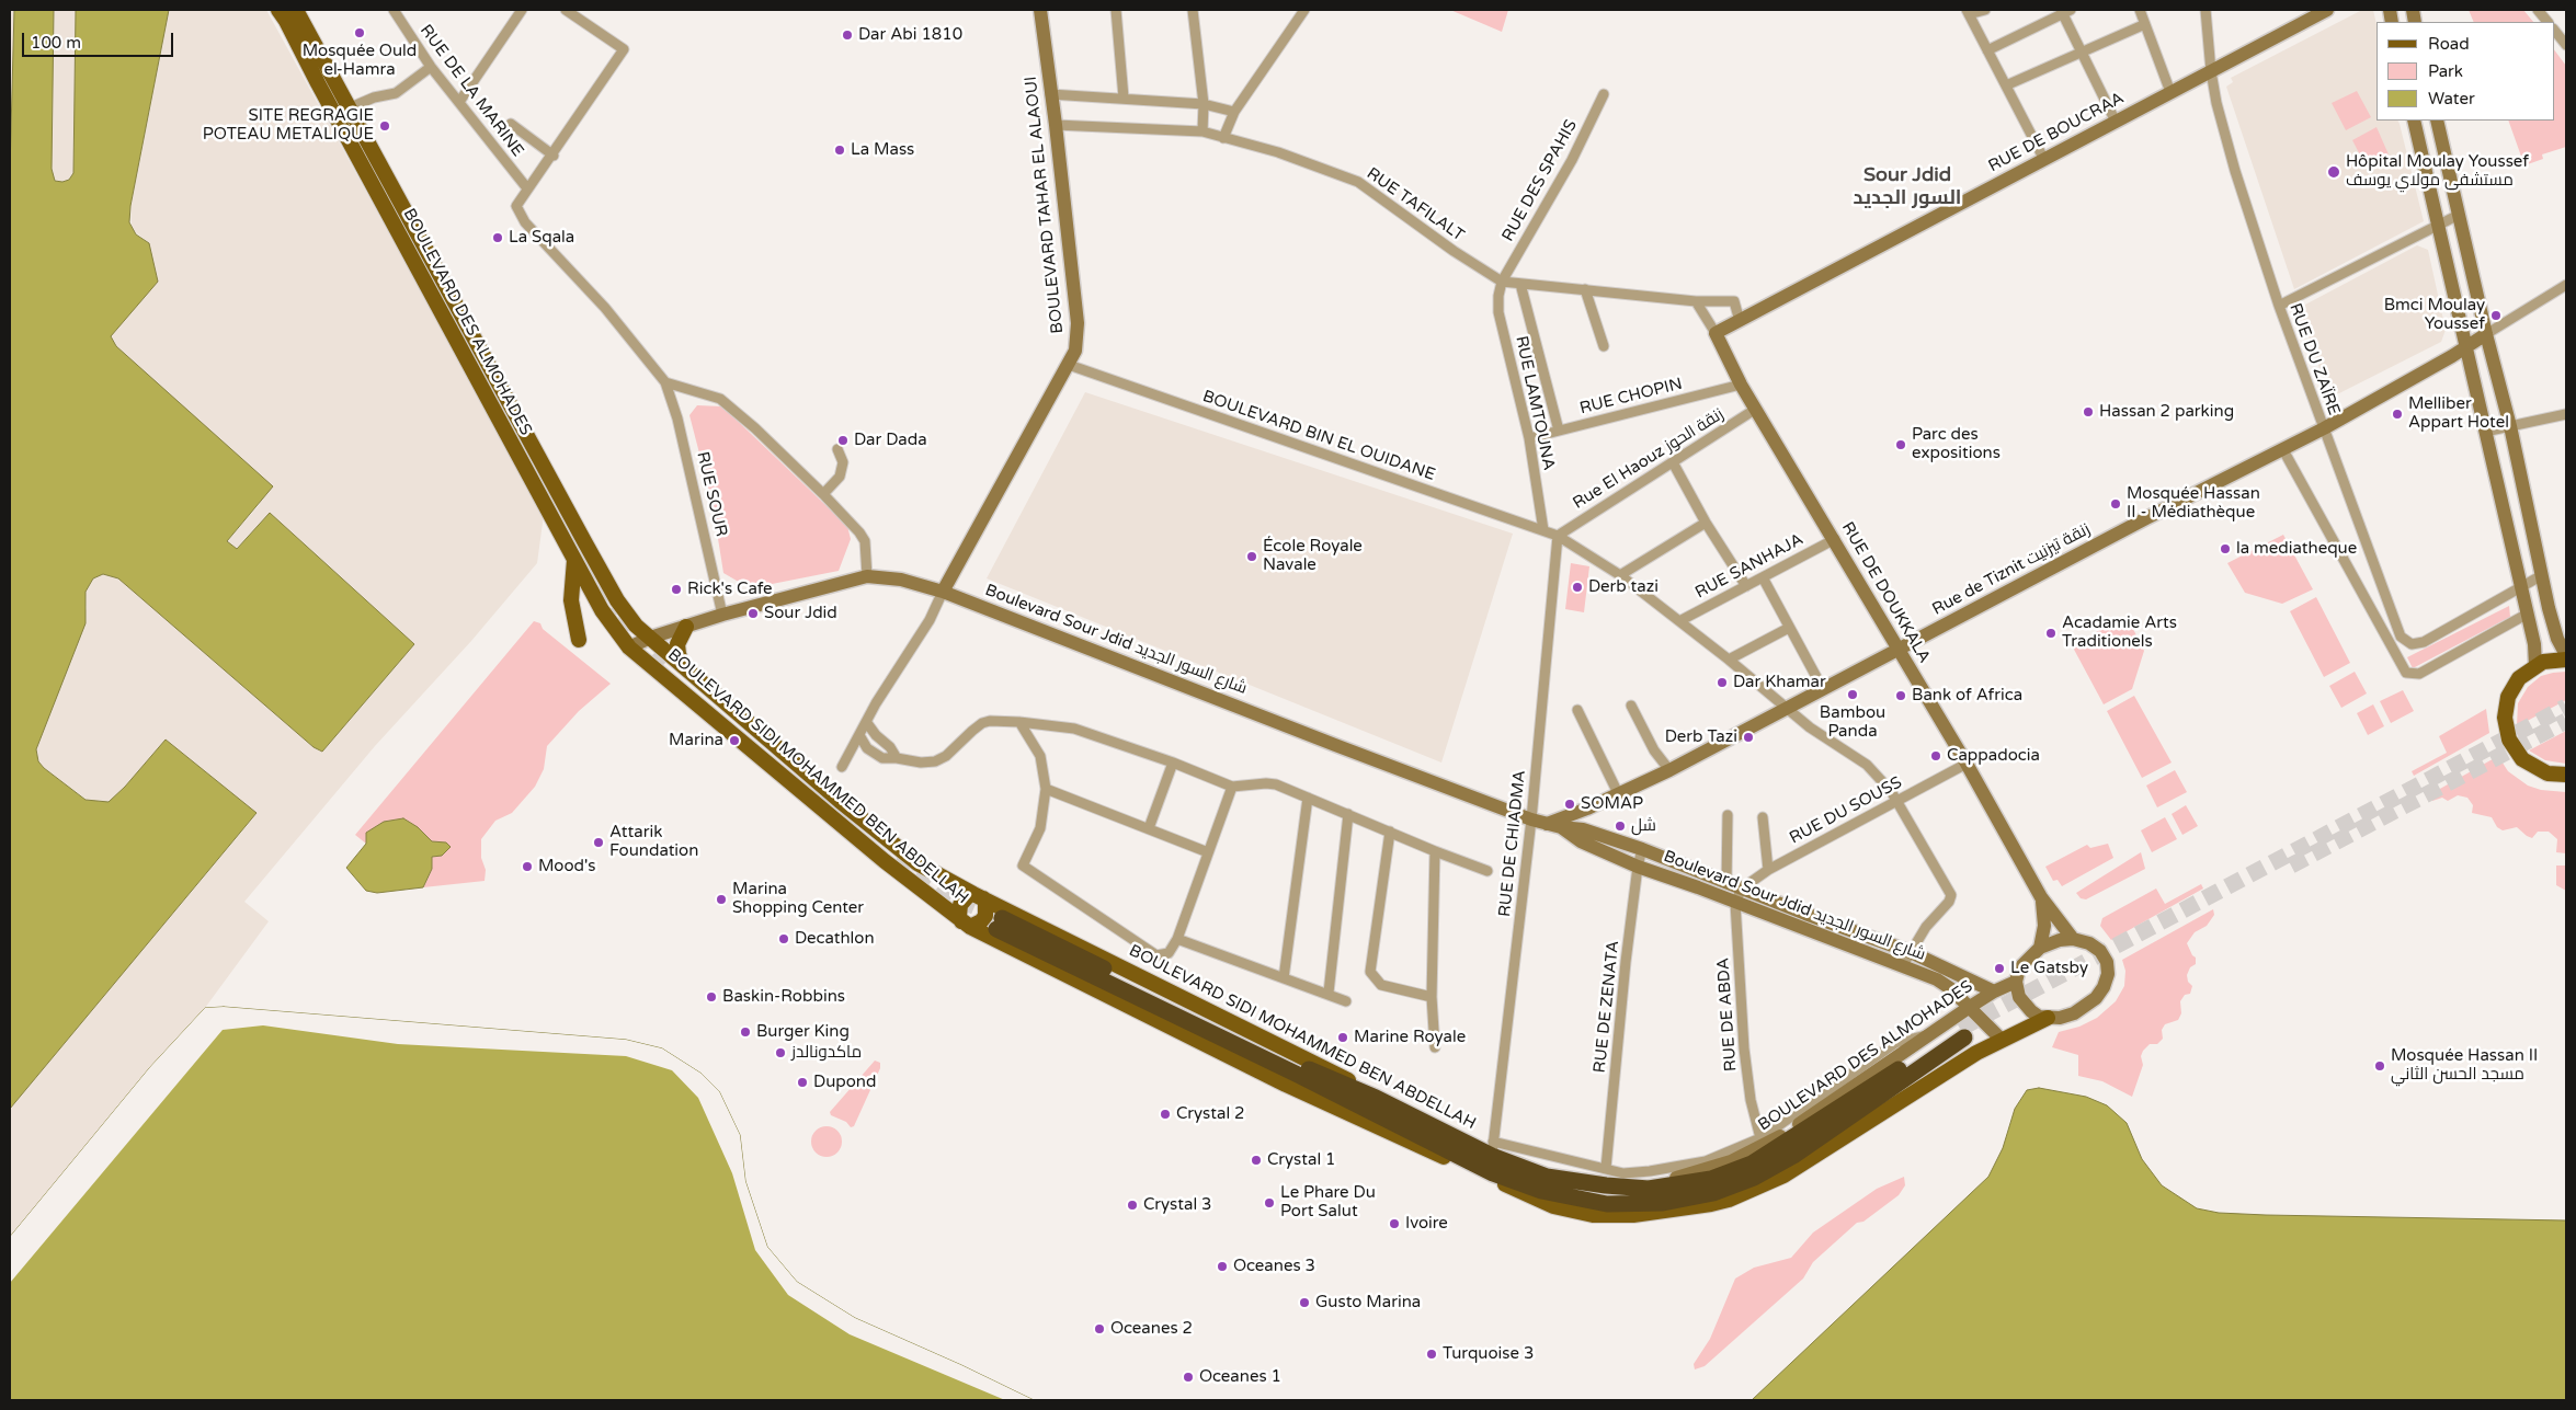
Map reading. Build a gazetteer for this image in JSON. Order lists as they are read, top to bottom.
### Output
{
  "streets": {
    "highway": ["BOULEVARD SIDI MOHAMMED BEN ABDELLAH"],
    "main road": ["BOULEVARD DES ALMOHADES"],
    "street": [
      "RUE DE LA MARINE",
      "RUE DE BOUCRAA",
      "RUE DES SPAHIS",
      "BOULEVARD TAHAR EL ALAOUI",
      "RUE TAFILALT",
      "RUE DU ZAÏRE",
      "RUE CHOPIN",
      "RUE LAMTOUNA",
      "BOULEVARD BIN EL OUIDANE",
      "Rue El Haouz زنقة الحوز",
      "RUE SOUR",
      "RUE SANHAJA",
      "Rue de Tiznit زنقة تيزنيت",
      "RUE DE DOUKKALA",
      "Boulevard Sour Jdid شارع السور الجديد",
      "RUE DU SOUSS",
      "RUE DE CHIADMA",
      "RUE DE ZENATA",
      "RUE DE ABDA"
    ]
  },
  "crossings": [
    ["RUE DE LA MARINE", "RUE SOUR"],
    ["RUE DE BOUCRAA", "RUE TAFILALT"],
    ["RUE DE BOUCRAA", "RUE DU ZAÏRE"],
    ["RUE DE BOUCRAA", "RUE DE DOUKKALA"],
    ["RUE DES SPAHIS", "RUE TAFILALT"],
    ["RUE DES SPAHIS", "RUE LAMTOUNA"],
    ["BOULEVARD TAHAR EL ALAOUI", "RUE TAFILALT"],
    ["BOULEVARD TAHAR EL ALAOUI", "BOULEVARD BIN EL OUIDANE"],
    ["BOULEVARD TAHAR EL ALAOUI", "Boulevard Sour Jdid شارع السور الجديد"],
    ["RUE TAFILALT", "RUE LAMTOUNA"],
    ["BOULEVARD DES ALMOHADES", "RUE DE DOUKKALA"],
    ["BOULEVARD DES ALMOHADES", "Boulevard Sour Jdid شارع السور الجديد"],
    ["BOULEVARD DES ALMOHADES", "BOULEVARD SIDI MOHAMMED BEN ABDELLAH"],
    ["RUE DU ZAÏRE", "Rue de Tiznit زنقة تيزنيت"],
    ["RUE CHOPIN", "RUE LAMTOUNA"],
    ["RUE CHOPIN", "RUE DE DOUKKALA"],
    ["RUE LAMTOUNA", "BOULEVARD BIN EL OUIDANE"],
    ["BOULEVARD BIN EL OUIDANE", "Rue El Haouz زنقة الحوز"],
    ["BOULEVARD BIN EL OUIDANE", "RUE SANHAJA"],
    ["BOULEVARD BIN EL OUIDANE", "Rue de Tiznit زنقة تيزنيت"],
    ["BOULEVARD BIN EL OUIDANE", "Boulevard Sour Jdid شارع السور الجديد"],
    ["BOULEVARD BIN EL OUIDANE", "RUE DU SOUSS"],
    ["BOULEVARD BIN EL OUIDANE", "RUE DE CHIADMA"],
    ["Rue El Haouz زنقة الحوز", "RUE DE DOUKKALA"],
    ["Rue El Haouz زنقة الحوز", "RUE DE CHIADMA"],
    ["RUE SOUR", "Boulevard Sour Jdid شارع السور الجديد"],
    ["RUE SANHAJA", "RUE DE DOUKKALA"],
    ["Rue de Tiznit زنقة تيزنيت", "RUE DE DOUKKALA"],
    ["Rue de Tiznit زنقة تيزنيت", "Boulevard Sour Jdid شارع السور الجديد"],
    ["RUE DE DOUKKALA", "RUE DU SOUSS"],
    ["Boulevard Sour Jdid شارع السور الجديد", "BOULEVARD SIDI MOHAMMED BEN ABDELLAH"],
    ["Boulevard Sour Jdid شارع السور الجديد", "RUE DU SOUSS"],
    ["Boulevard Sour Jdid شارع السور الجديد", "RUE DE CHIADMA"],
    ["Boulevard Sour Jdid شارع السور الجديد", "RUE DE ZENATA"],
    ["Boulevard Sour Jdid شارع السور الجديد", "RUE DE ABDA"],
    ["BOULEVARD SIDI MOHAMMED BEN ABDELLAH", "RUE DE CHIADMA"],
    ["RUE DU SOUSS", "RUE DE ABDA"]
  ],
  "districts": ["Sour Jdid السور الجديد"],
  "places": [
    "Mosquée Ould el-Hamra",
    "Dar Abi 1810",
    "SITE REGRAGIE POTEAU METALIQUE",
    "La Mass",
    "Hôpital Moulay Youssef مستشفى مولاي يوسف",
    "La Sqala",
    "Bmci Moulay Youssef",
    "Hassan 2 parking",
    "Melliber Appart Hotel",
    "Dar Dada",
    "Parc des expositions",
    "Mosquée Hassan II - Médiathèque",
    "la mediatheque",
    "École Royale Navale",
    "Derb tazi",
    "Rick's Cafe",
    "Sour Jdid",
    "Acadamie Arts Traditionels",
    "Dar Khamar",
    "Bambou Panda",
    "Bank of Africa",
    "Derb Tazi",
    "Marina",
    "Cappadocia",
    "SOMAP",
    "شل",
    "Attarik Foundation",
    "Mood's",
    "Marina Shopping Center",
    "Decathlon",
    "Le Gatsby",
    "Baskin-Robbins",
    "Burger King",
    "Marine Royale",
    "ماكدونالدز",
    "Mosquée Hassan II مسجد الحسن الثاني",
    "Dupond",
    "Crystal 2",
    "Crystal 1",
    "Le Phare Du Port Salut",
    "Crystal 3",
    "Ivoire",
    "Oceanes 3",
    "Gusto Marina",
    "Oceanes 2",
    "Turquoise 3",
    "Oceanes 1"
  ],
  "legend": ["Road", "Park", "Water"],
  "scale_bar": "100 m"
}
